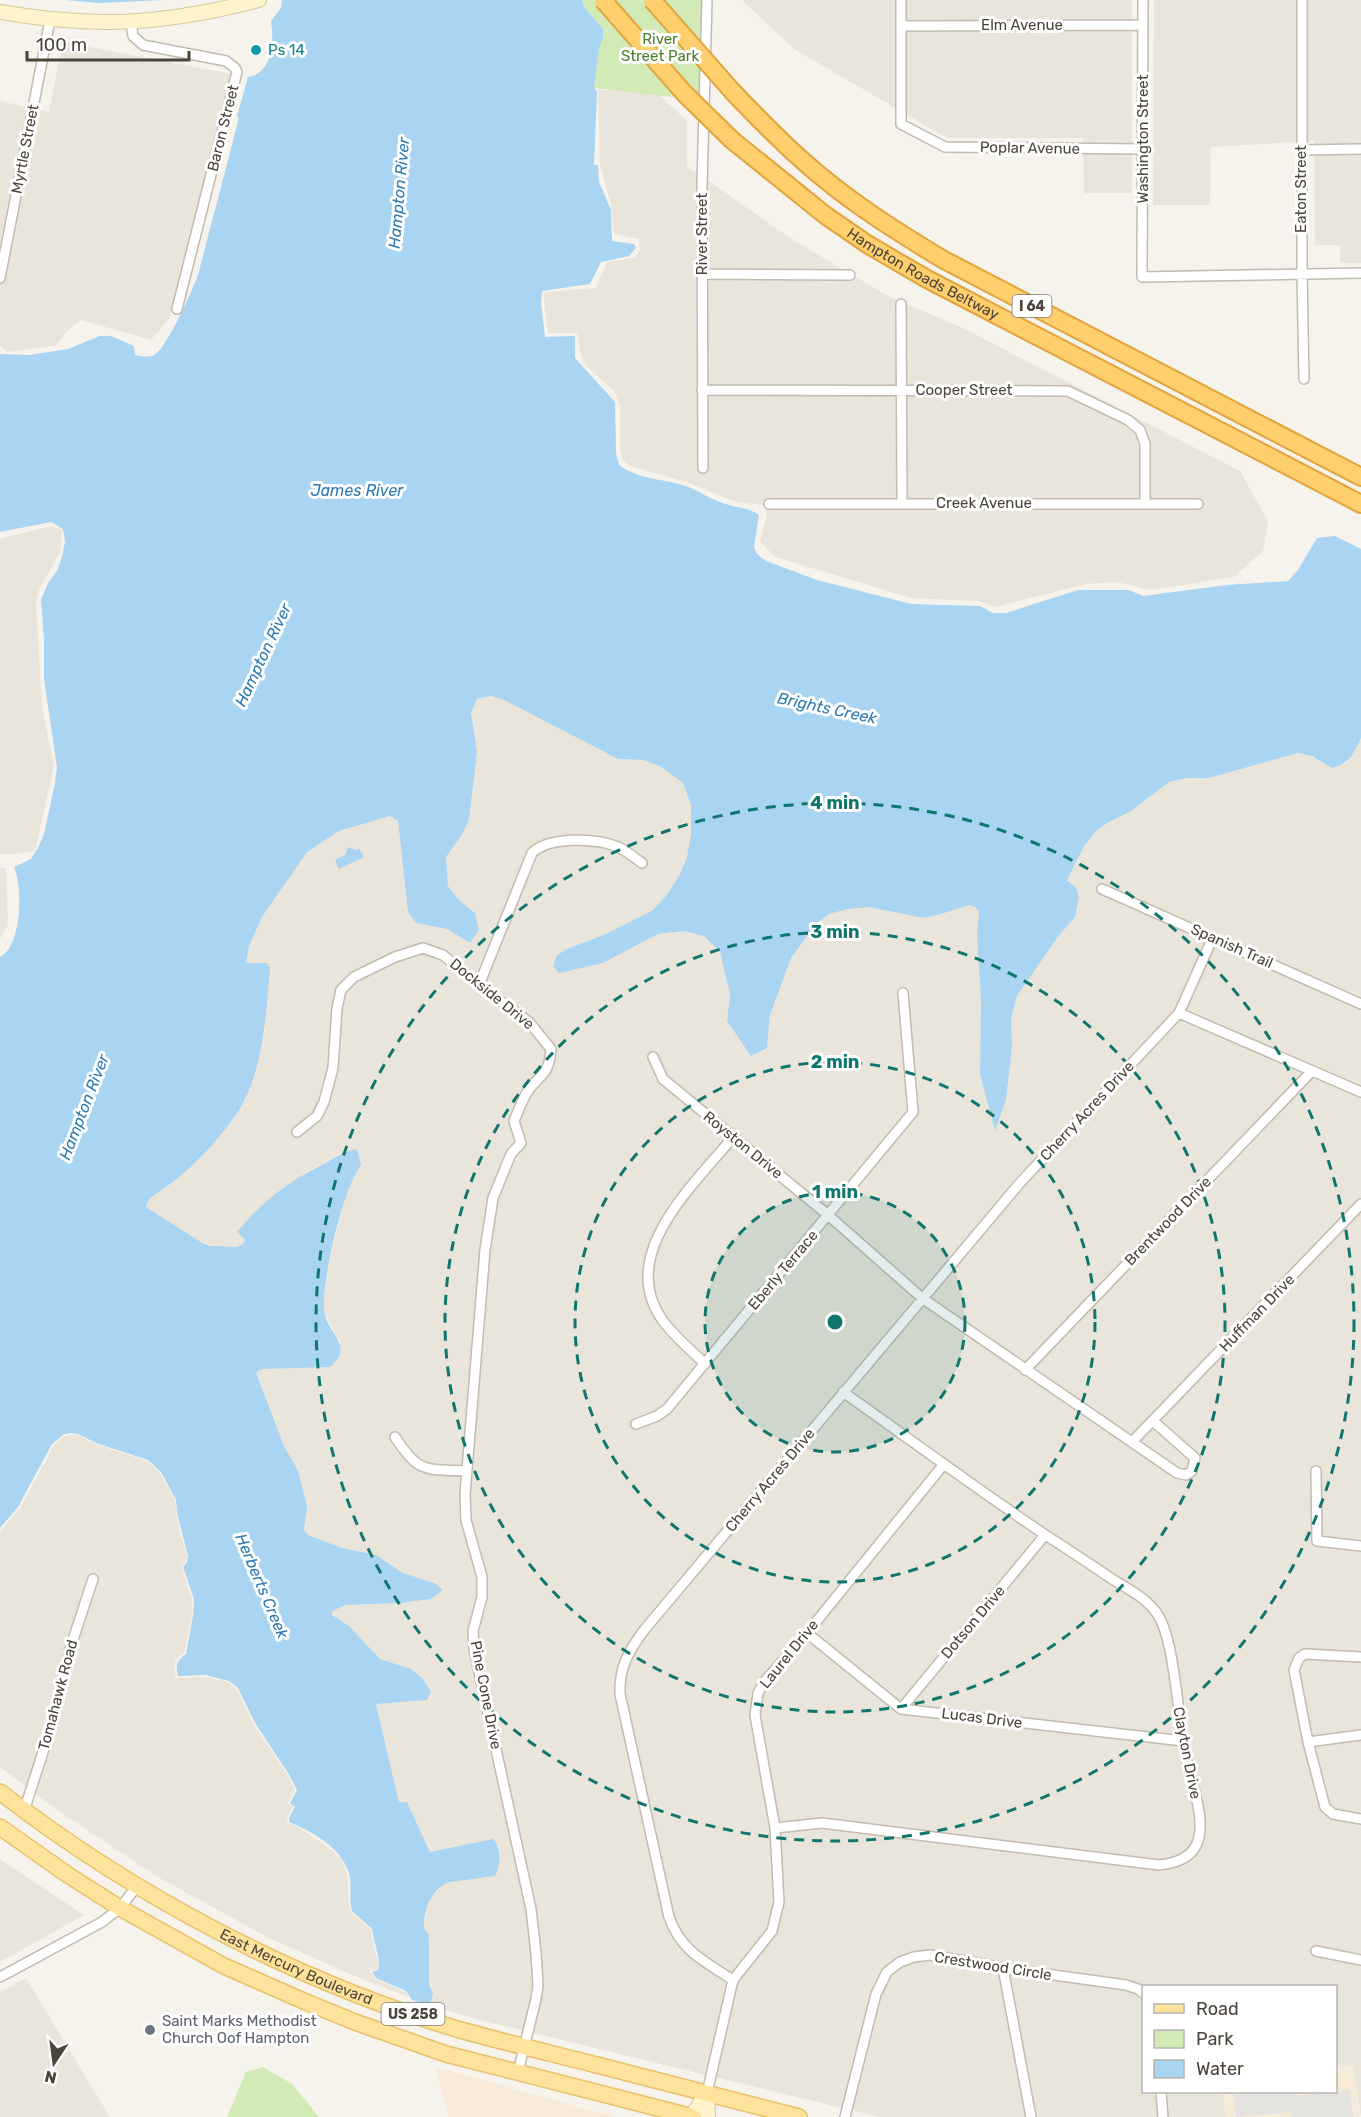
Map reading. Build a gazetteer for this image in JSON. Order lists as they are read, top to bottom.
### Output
{
  "streets": {
    "highway": ["Hampton Roads Beltway", "I 64"],
    "main road": ["East Mercury Boulevard", "US 258"],
    "street": [
      "Elm Avenue",
      "Baron Street",
      "Washington Street",
      "Poplar Avenue",
      "Myrtle Street",
      "Eaton Street",
      "River Street",
      "Cooper Street",
      "Creek Avenue",
      "Spanish Trail",
      "Dockside Drive",
      "Cherry Acres Drive",
      "Royston Drive",
      "Brentwood Drive",
      "Eberly Terrace",
      "Huffman Drive",
      "Dotson Drive",
      "Laurel Drive",
      "Tomahawk Road",
      "Pine Cone Drive",
      "Lucas Drive",
      "Clayton Drive",
      "Crestwood Circle"
    ]
  },
  "crossings": [
    ["Elm Avenue", "Washington Street"],
    ["Elm Avenue", "Poplar Avenue"],
    ["Washington Street", "Poplar Avenue"],
    ["Washington Street", "Eaton Street"],
    ["River Street", "Cooper Street"],
    ["Cooper Street", "Creek Avenue"],
    ["Spanish Trail", "Cherry Acres Drive"],
    ["Dockside Drive", "Pine Cone Drive"],
    ["Cherry Acres Drive", "Royston Drive"],
    ["Cherry Acres Drive", "Laurel Drive"],
    ["Cherry Acres Drive", "Clayton Drive"],
    ["Royston Drive", "Eberly Terrace"],
    ["Dotson Drive", "Lucas Drive"],
    ["Dotson Drive", "Clayton Drive"],
    ["Laurel Drive", "Clayton Drive"],
    ["Tomahawk Road", "East Mercury Boulevard"],
    ["Pine Cone Drive", "East Mercury Boulevard"],
    ["Lucas Drive", "Clayton Drive"]
  ],
  "water": [
    "Hampton River",
    "James River",
    "Brights Creek",
    "Herberts Creek"
  ],
  "parks": ["River Street Park"],
  "places": ["Ps 14", "Saint Marks Methodist Church Oof Hampton"],
  "legend": ["Road", "Park", "Water"],
  "scale_bar": "100 m",
  "north": "bottom",
  "rings": [
    "4 min",
    "3 min",
    "2 min",
    "1 min"
  ]
}
